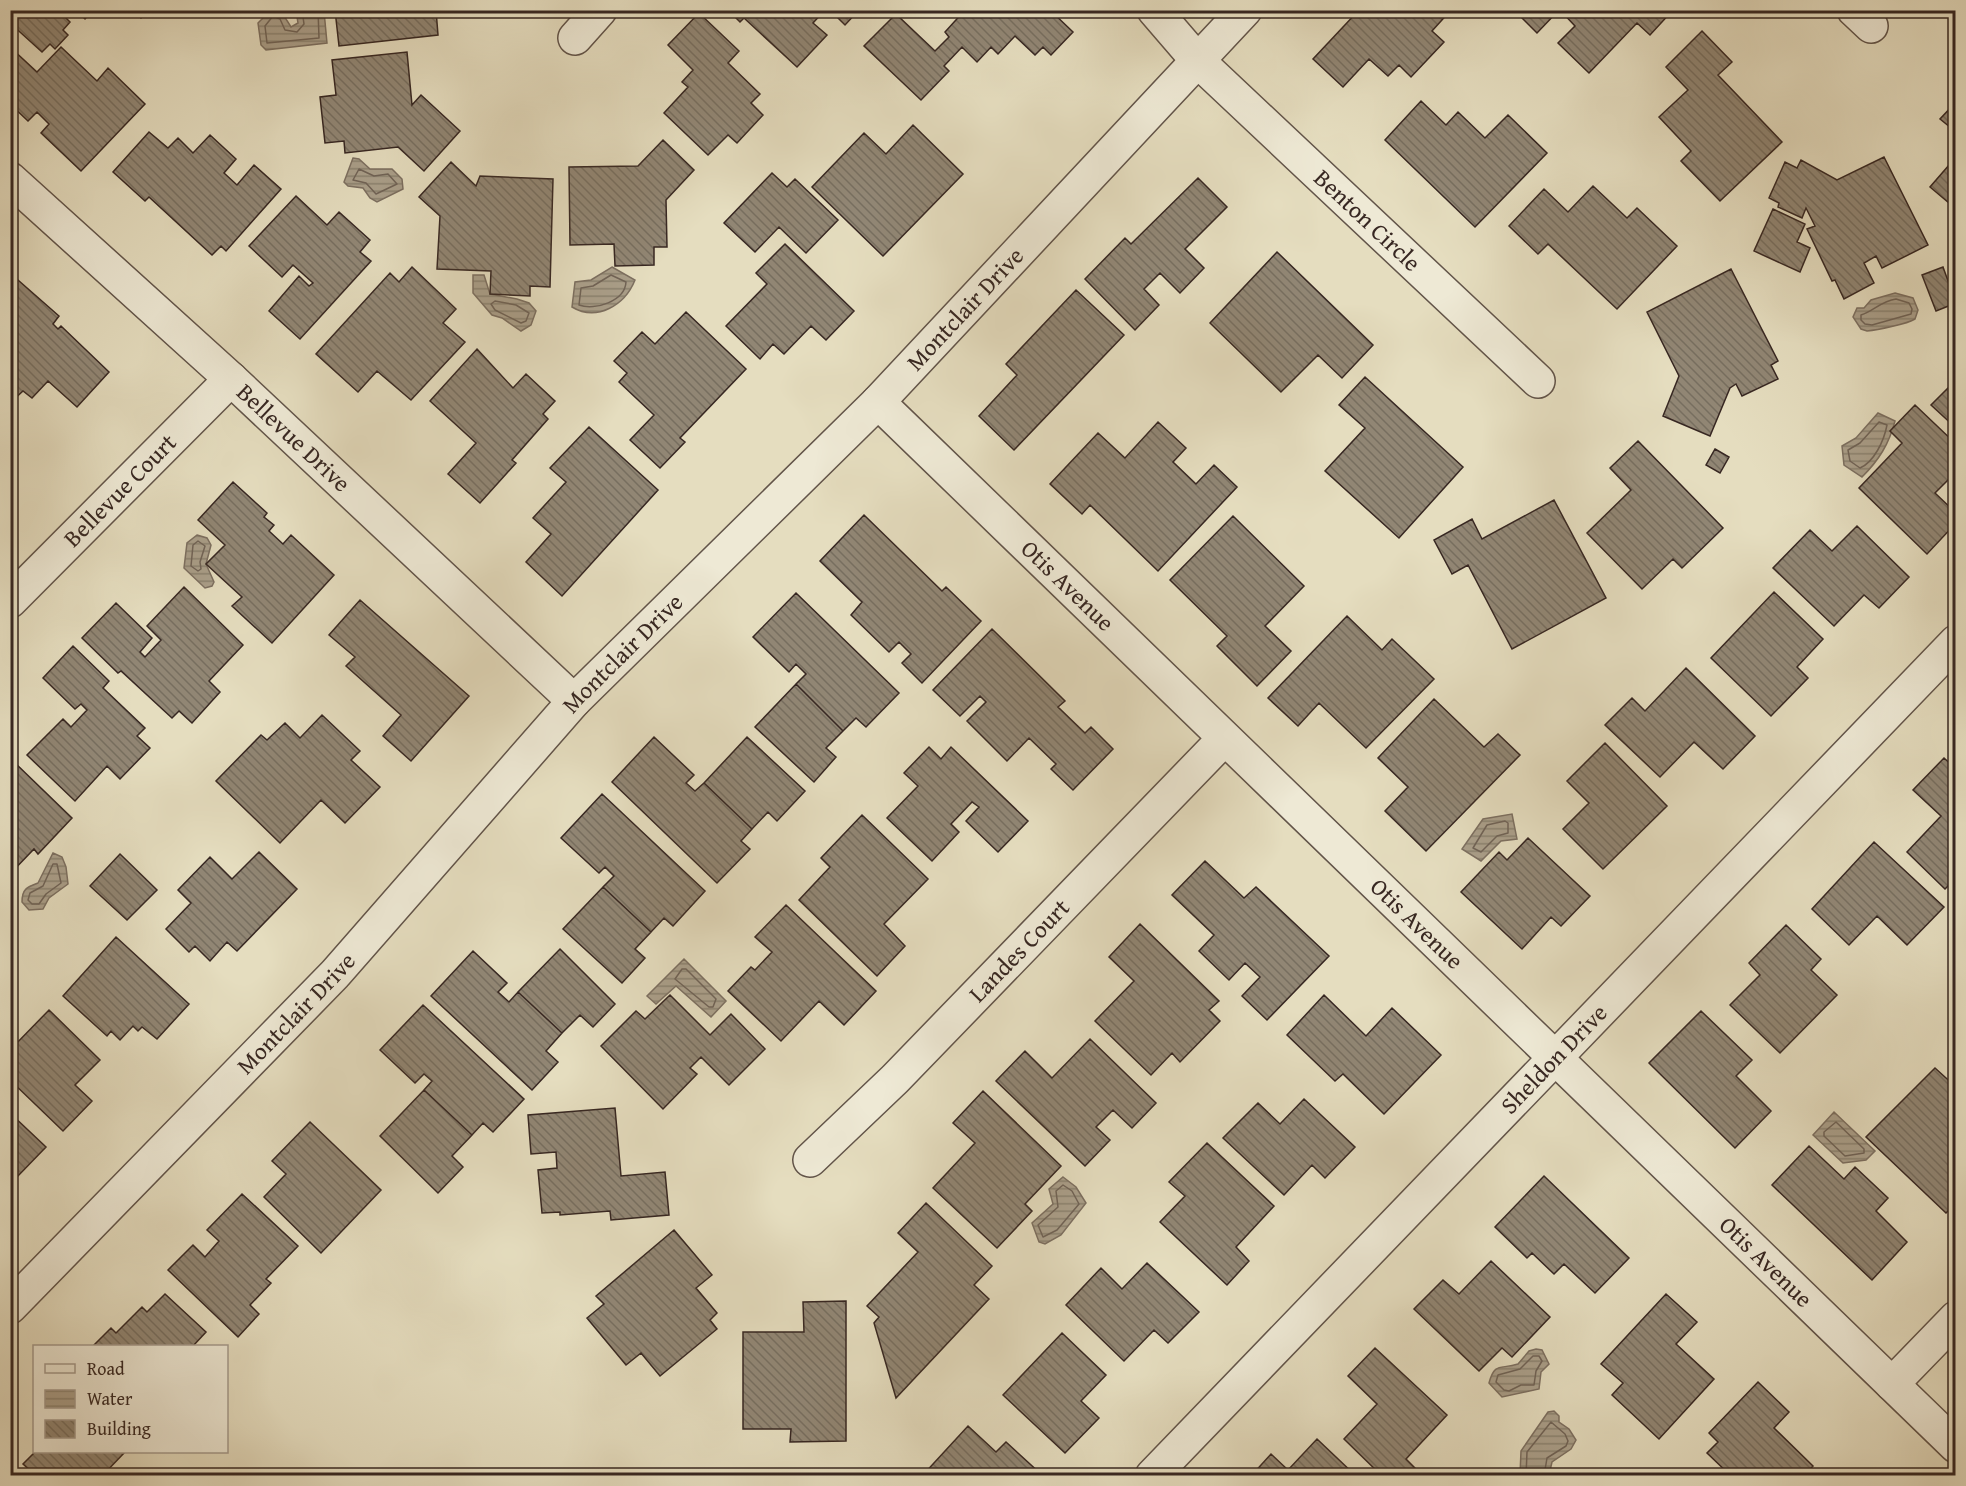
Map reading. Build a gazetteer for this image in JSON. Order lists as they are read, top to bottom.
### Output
{
  "streets": {
    "street": [
      "Benton Circle",
      "Montclair Drive",
      "Bellevue Drive",
      "Bellevue Court",
      "Otis Avenue",
      "Landes Court",
      "Sheldon Drive"
    ]
  },
  "crossings": [
    ["Benton Circle", "Montclair Drive"],
    ["Montclair Drive", "Bellevue Drive"],
    ["Montclair Drive", "Otis Avenue"],
    ["Bellevue Drive", "Bellevue Court"],
    ["Otis Avenue", "Landes Court"],
    ["Otis Avenue", "Sheldon Drive"]
  ],
  "legend": ["Road", "Water", "Building"]
}
